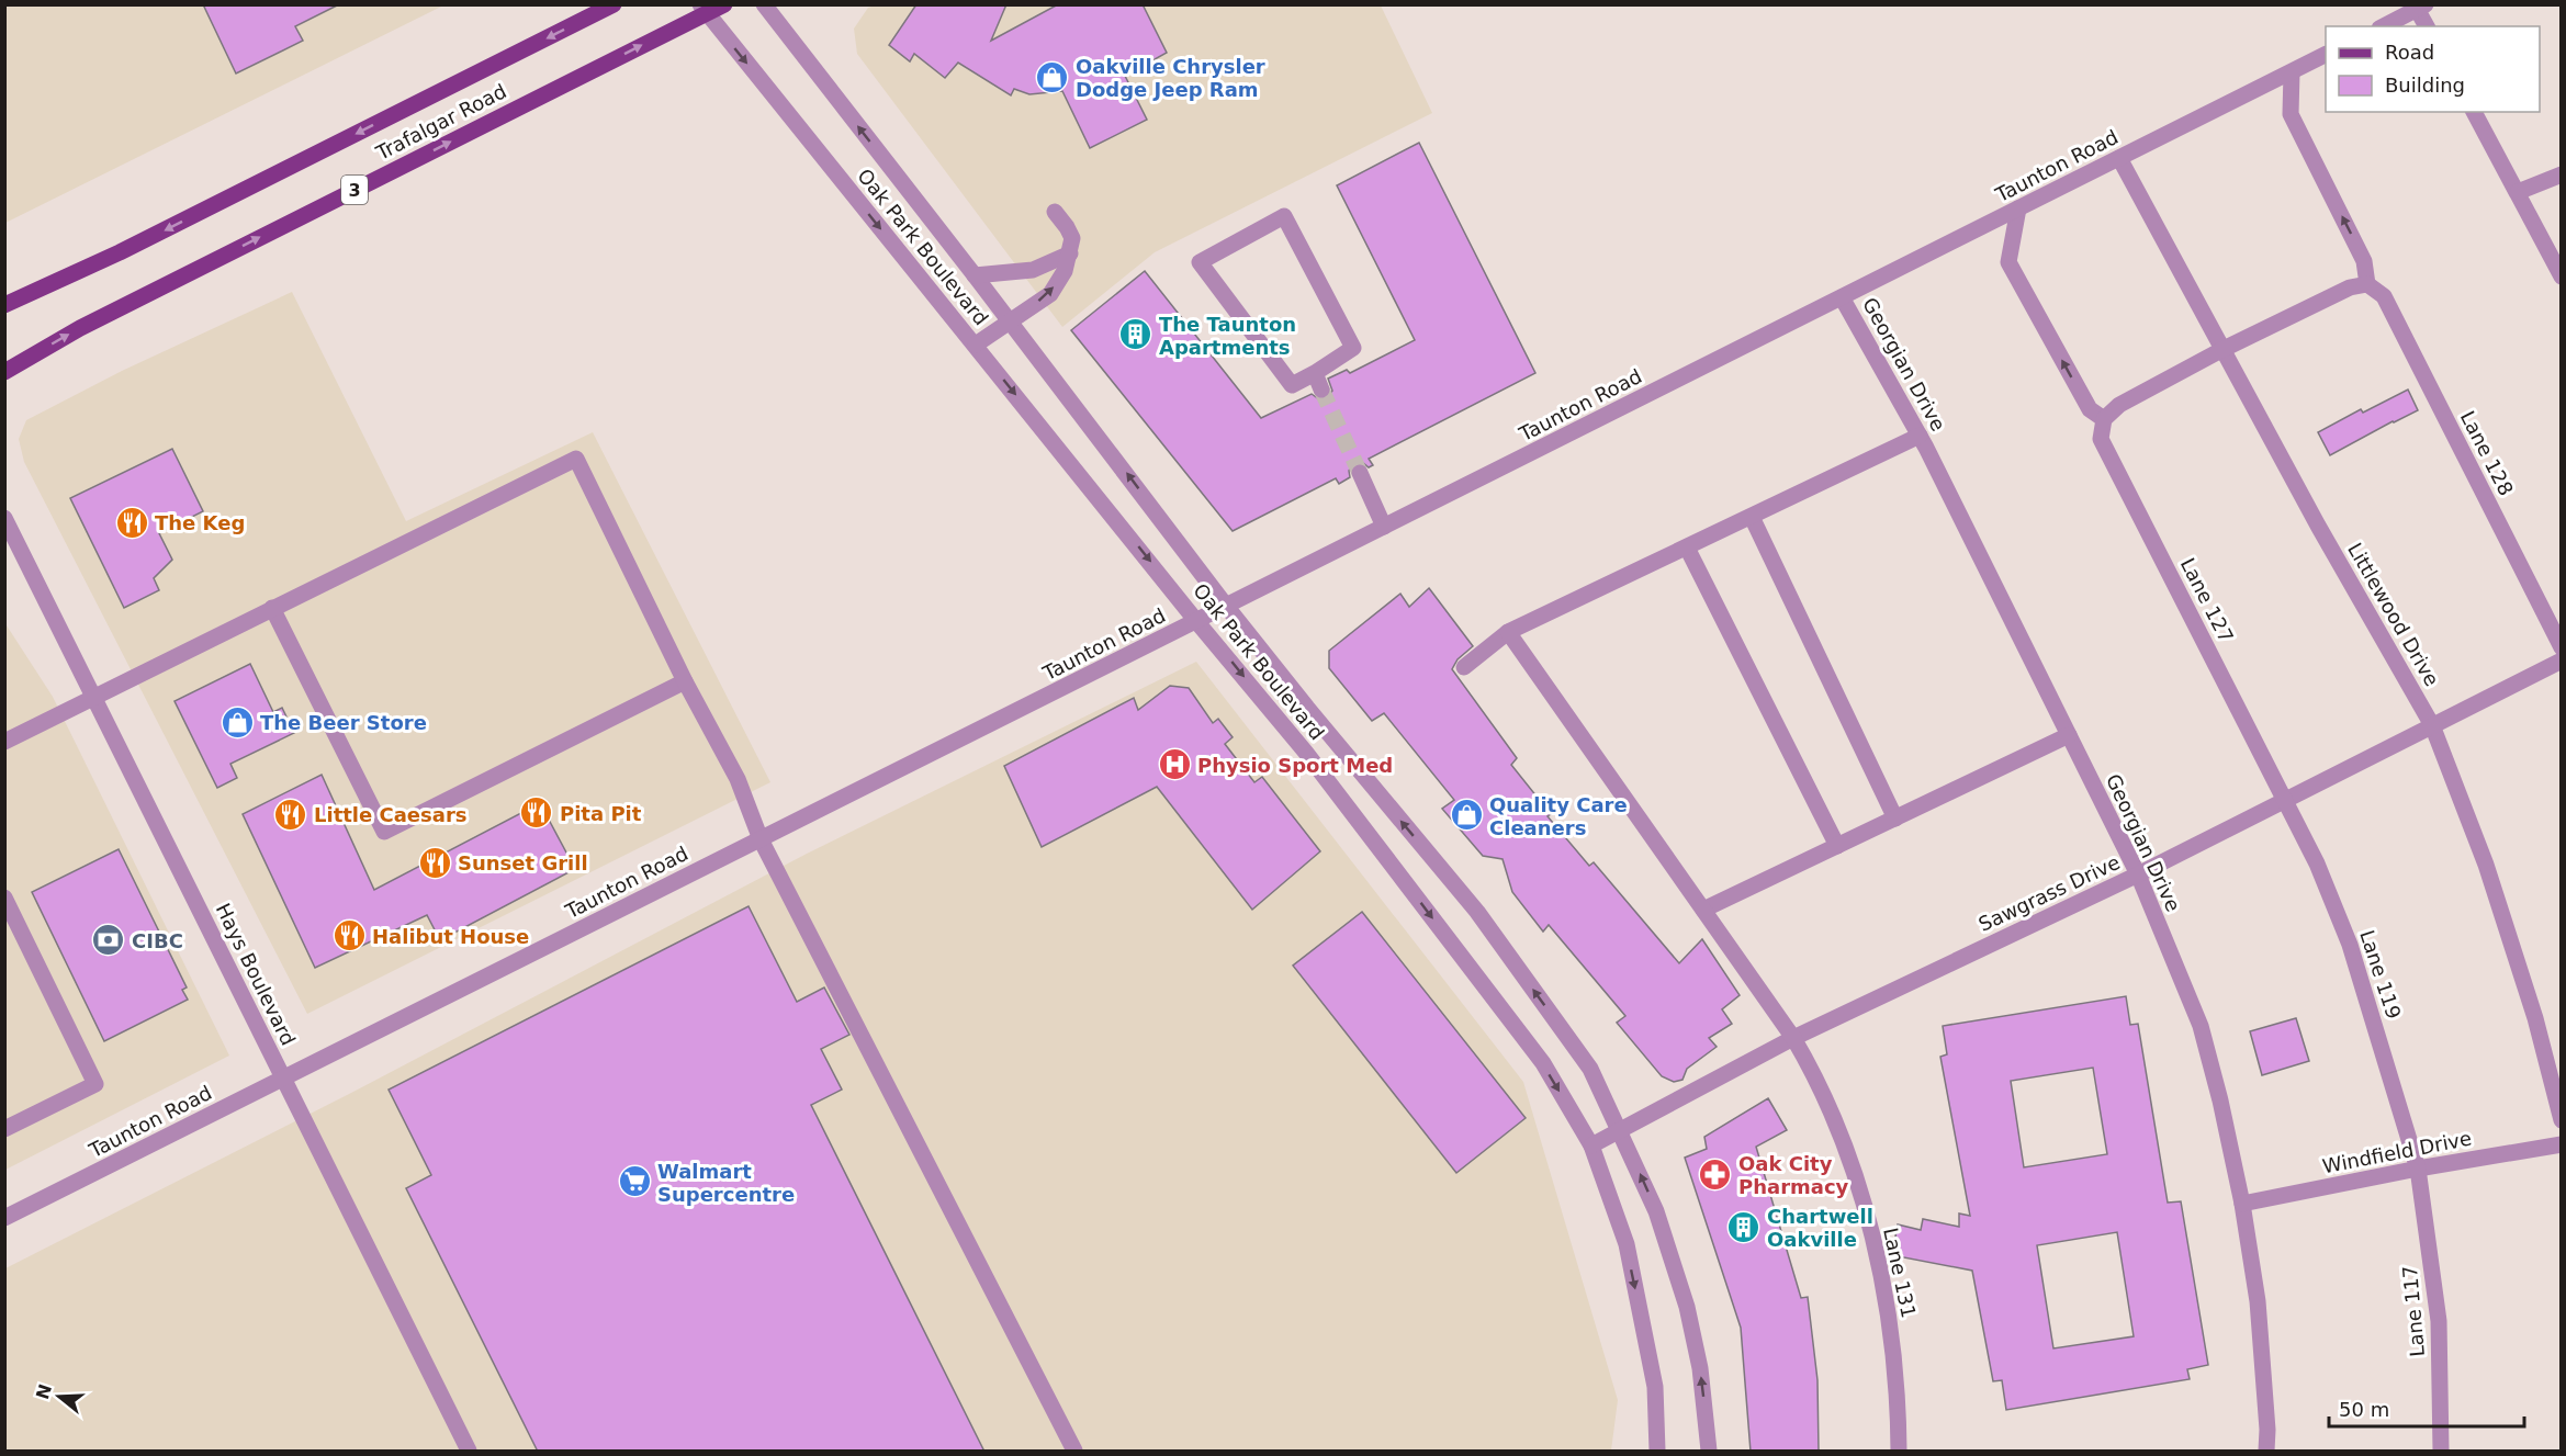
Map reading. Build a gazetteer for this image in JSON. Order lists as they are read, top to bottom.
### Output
{
  "streets": {
    "main road": ["Trafalgar Road", "3"],
    "street": [
      "Taunton Road",
      "Oak Park Boulevard",
      "Georgian Drive",
      "Lane 128",
      "Lane 127",
      "Littlewood Drive",
      "Sawgrass Drive",
      "Hays Boulevard",
      "Lane 119",
      "Windfield Drive",
      "Lane 131",
      "Lane 117"
    ]
  },
  "crossings": [
    ["Trafalgar Road", "Oak Park Boulevard"],
    ["Taunton Road", "Oak Park Boulevard"],
    ["Taunton Road", "Georgian Drive"],
    ["Taunton Road", "Littlewood Drive"],
    ["Taunton Road", "Hays Boulevard"],
    ["Oak Park Boulevard", "Sawgrass Drive"],
    ["Georgian Drive", "Sawgrass Drive"],
    ["Georgian Drive", "Windfield Drive"],
    ["Lane 127", "Sawgrass Drive"],
    ["Lane 127", "Lane 119"],
    ["Littlewood Drive", "Sawgrass Drive"],
    ["Sawgrass Drive", "Lane 119"],
    ["Sawgrass Drive", "Lane 131"],
    ["Lane 119", "Windfield Drive"],
    ["Lane 119", "Lane 117"],
    ["Windfield Drive", "Lane 117"]
  ],
  "places": {
    "shop": ["Oakville Chrysler Dodge Jeep Ram", "The Beer Store", "Quality Care Cleaners"],
    "building": ["The Taunton Apartments", "Chartwell Oakville"],
    "restaurant": [
      "The Keg",
      "Pita Pit",
      "Little Caesars",
      "Sunset Grill",
      "Halibut House"
    ],
    "hospital": ["Physio Sport Med"],
    "bank": ["CIBC"],
    "pharmacy": ["Oak City Pharmacy"],
    "supermarket": ["Walmart Supercentre"]
  },
  "legend": ["Road", "Building"],
  "scale_bar": "50 m",
  "north": "left"
}
